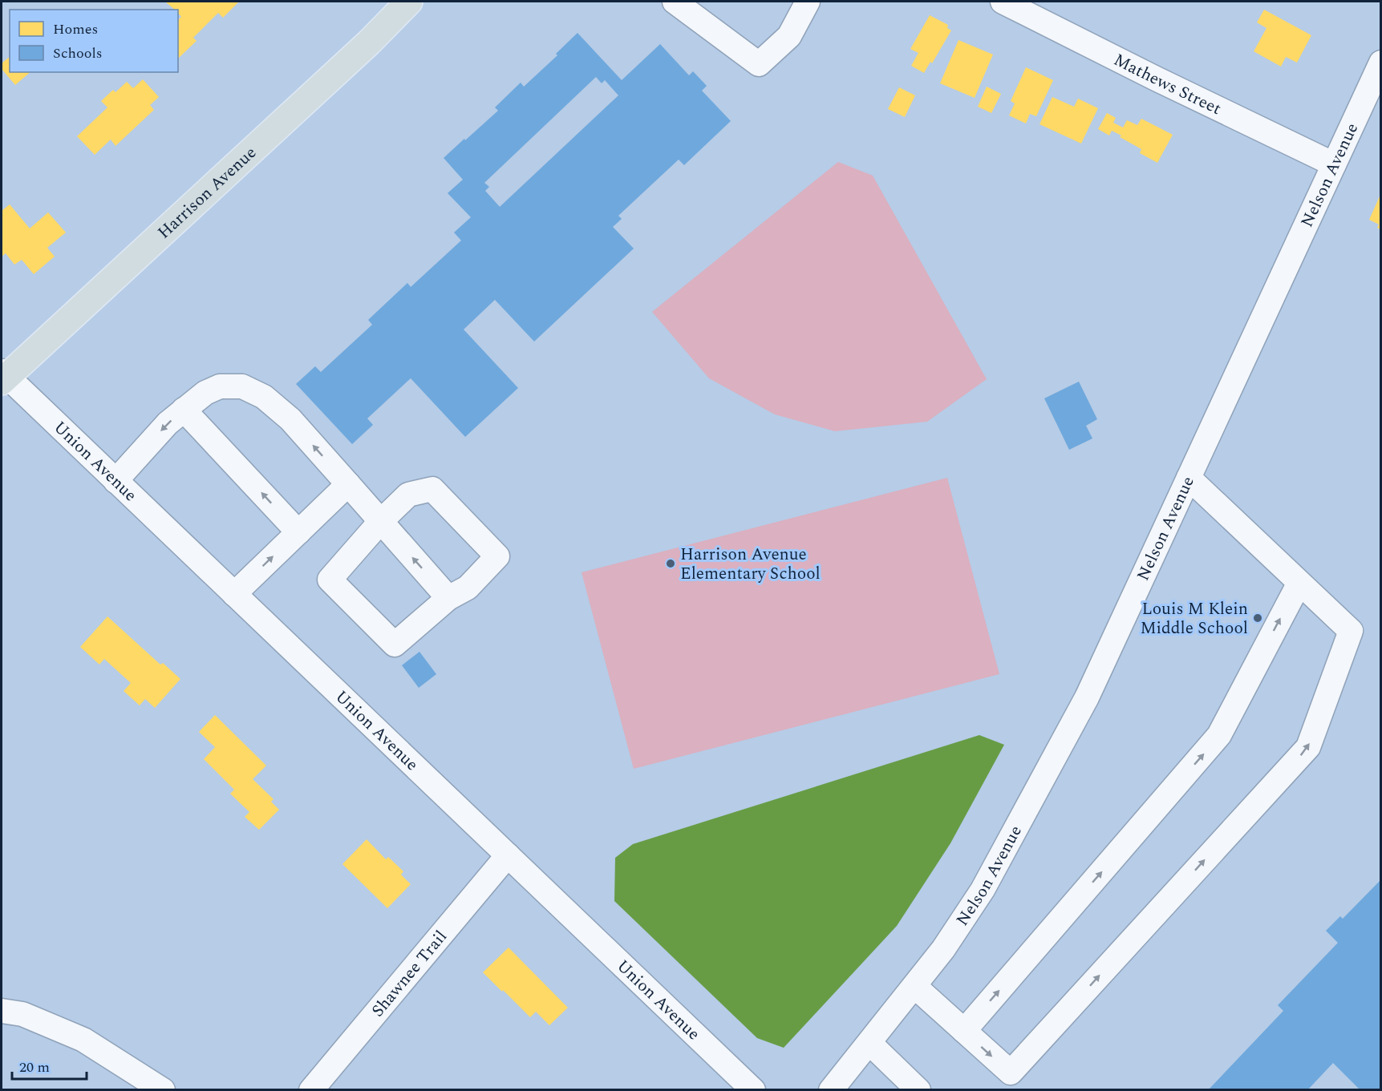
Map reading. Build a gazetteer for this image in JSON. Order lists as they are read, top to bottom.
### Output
{
  "streets": {
    "main road": ["Harrison Avenue"],
    "street": [
      "Mathews Street",
      "Nelson Avenue",
      "Union Avenue",
      "Shawnee Trail"
    ]
  },
  "crossings": [
    ["Mathews Street", "Nelson Avenue"],
    ["Harrison Avenue", "Union Avenue"],
    ["Union Avenue", "Shawnee Trail"]
  ],
  "places": ["Harrison Avenue Elementary School", "Louis M Klein Middle School"],
  "legend": ["Homes", "Schools"],
  "scale_bar": "20 m"
}
